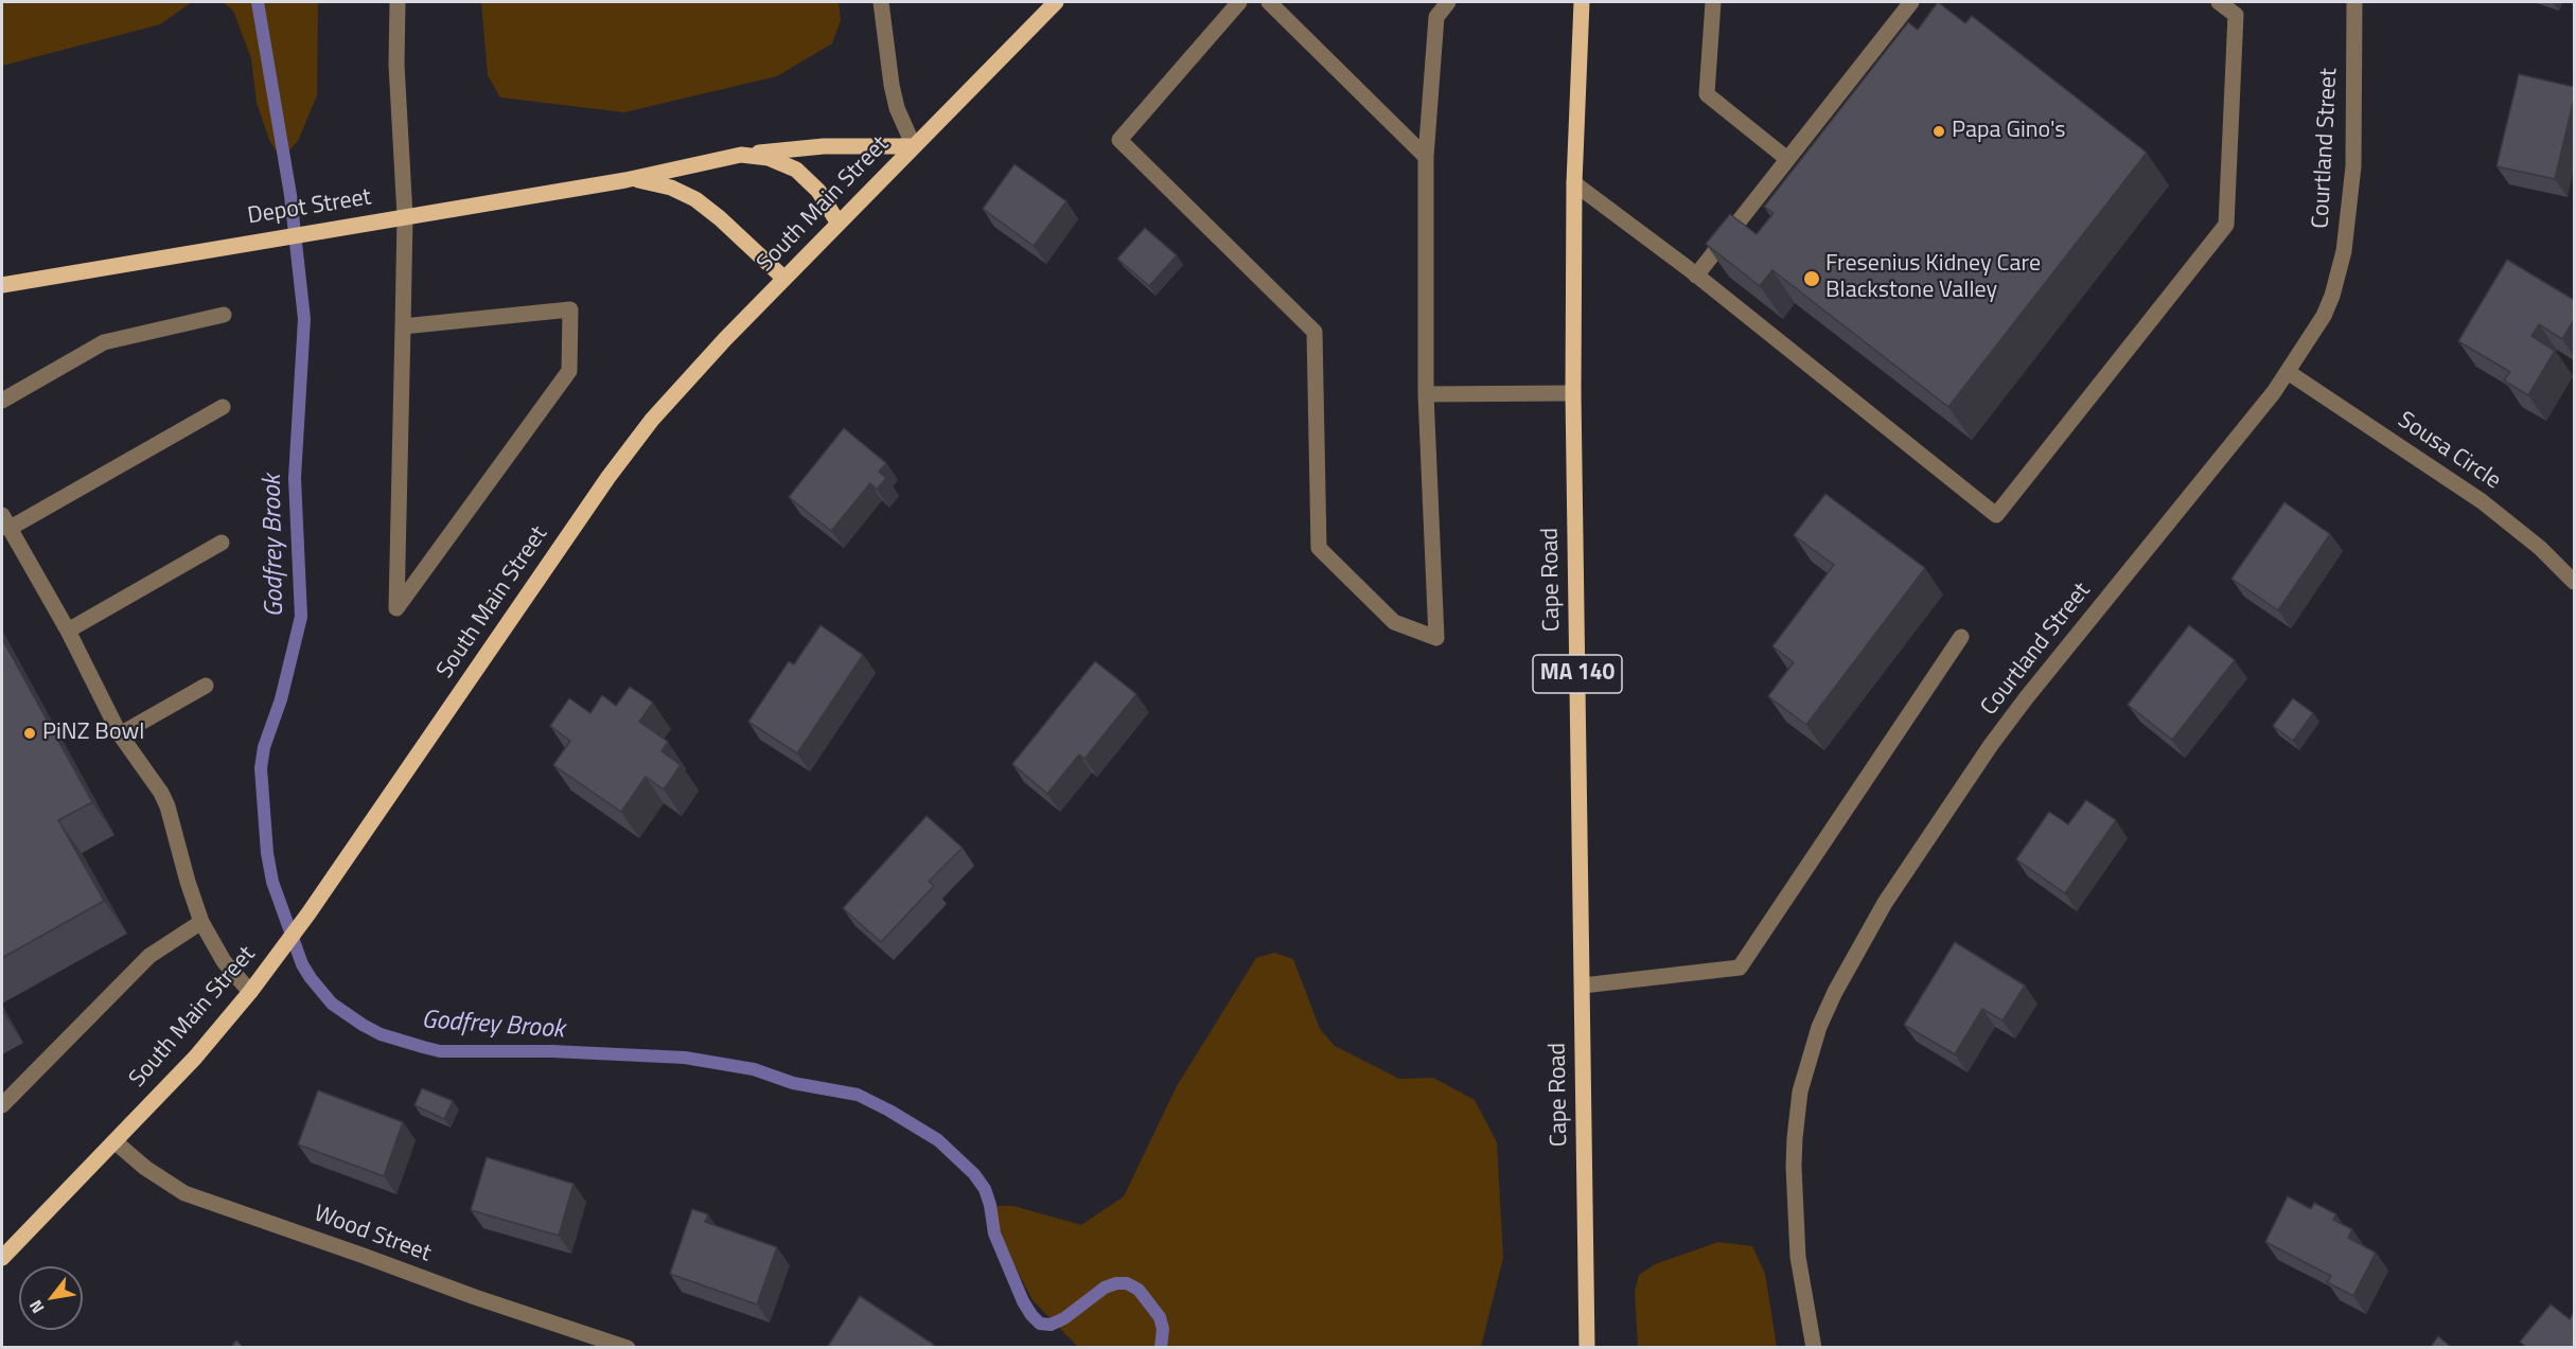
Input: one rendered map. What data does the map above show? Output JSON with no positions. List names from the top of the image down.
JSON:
{
  "streets": {
    "main road": [
      "South Main Street",
      "Depot Street",
      "Cape Road",
      "MA 140"
    ],
    "street": ["Courtland Street", "Sousa Circle", "Wood Street"]
  },
  "crossings": [
    ["Courtland Street", "Sousa Circle"],
    ["South Main Street", "Depot Street"],
    ["South Main Street", "Wood Street"]
  ],
  "water": ["Godfrey Brook"],
  "places": ["Papa Gino's", "Fresenius Kidney Care Blackstone Valley", "PiNZ Bowl"],
  "north": "bottom left"
}
